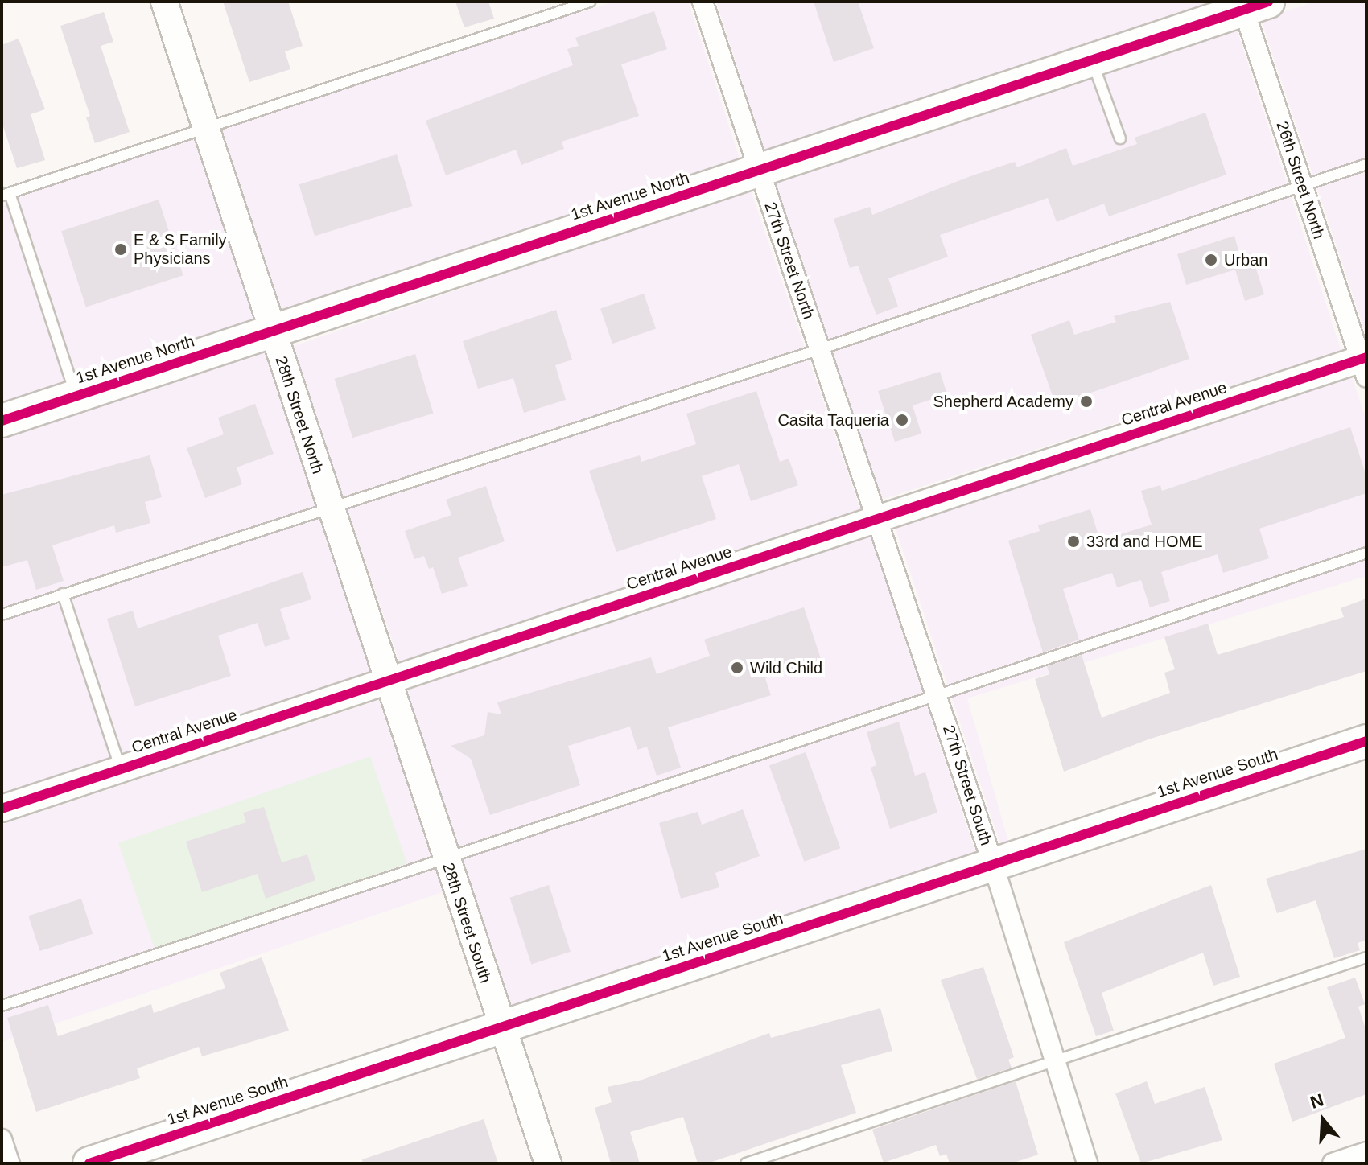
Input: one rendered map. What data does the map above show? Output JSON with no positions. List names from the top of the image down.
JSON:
{
  "streets": {
    "main road": ["1st Avenue North", "1st Avenue South"],
    "street": [
      "26th Street North",
      "27th Street North",
      "Central Avenue",
      "28th Street North",
      "27th Street South",
      "28th Street South"
    ]
  },
  "crossings": [
    ["26th Street North", "1st Avenue North"],
    ["26th Street North", "Central Avenue"],
    ["1st Avenue North", "27th Street North"],
    ["1st Avenue North", "28th Street North"],
    ["27th Street North", "Central Avenue"],
    ["27th Street North", "27th Street South"],
    ["Central Avenue", "28th Street North"],
    ["Central Avenue", "27th Street South"],
    ["Central Avenue", "28th Street South"],
    ["28th Street North", "28th Street South"],
    ["1st Avenue South", "27th Street South"],
    ["1st Avenue South", "28th Street South"]
  ],
  "places": [
    "E & S Family Physicians",
    "Urban",
    "Shepherd Academy",
    "Casita Taqueria",
    "33rd and HOME",
    "Wild Child"
  ],
  "north": "top"
}
